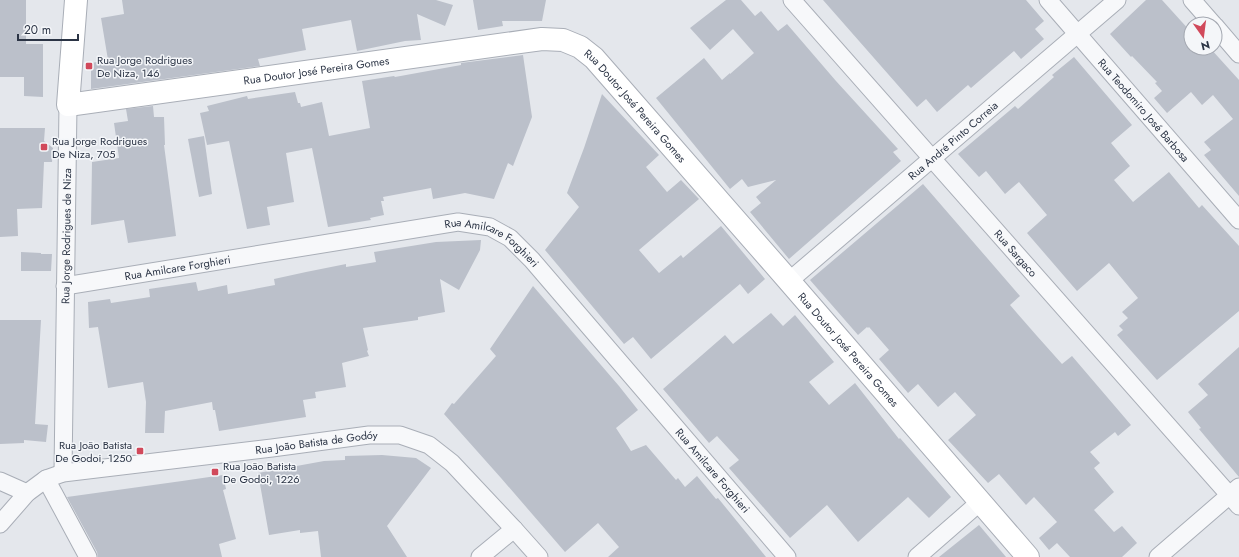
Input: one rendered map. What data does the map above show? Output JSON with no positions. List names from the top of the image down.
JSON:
{
  "streets": {
    "main road": ["Rua Doutor José Pereira Gomes", "Rua Jorge Rodrigues de Niza"],
    "street": [
      "Rua Teodomiro José Barbosa",
      "Rua André Pinto Correia",
      "Rua Amilcare Forghieri",
      "Rua Sargaco",
      "Rua João Batista de Godóy"
    ]
  },
  "crossings": [
    ["Rua Doutor José Pereira Gomes", "Rua André Pinto Correia"],
    ["Rua Doutor José Pereira Gomes", "Rua Jorge Rodrigues de Niza"],
    ["Rua Teodomiro José Barbosa", "Rua André Pinto Correia"],
    ["Rua André Pinto Correia", "Rua Sargaco"],
    ["Rua Jorge Rodrigues de Niza", "Rua Amilcare Forghieri"],
    ["Rua Jorge Rodrigues de Niza", "Rua João Batista de Godóy"]
  ],
  "places": {
    "transit": [
      "Rua Jorge Rodrigues De Niza, 146",
      "Rua Jorge Rodrigues De Niza, 705",
      "Rua João Batista De Godoi, 1250",
      "Rua João Batista De Godoi, 1226"
    ]
  },
  "scale_bar": "20 m",
  "north": "bottom"
}
